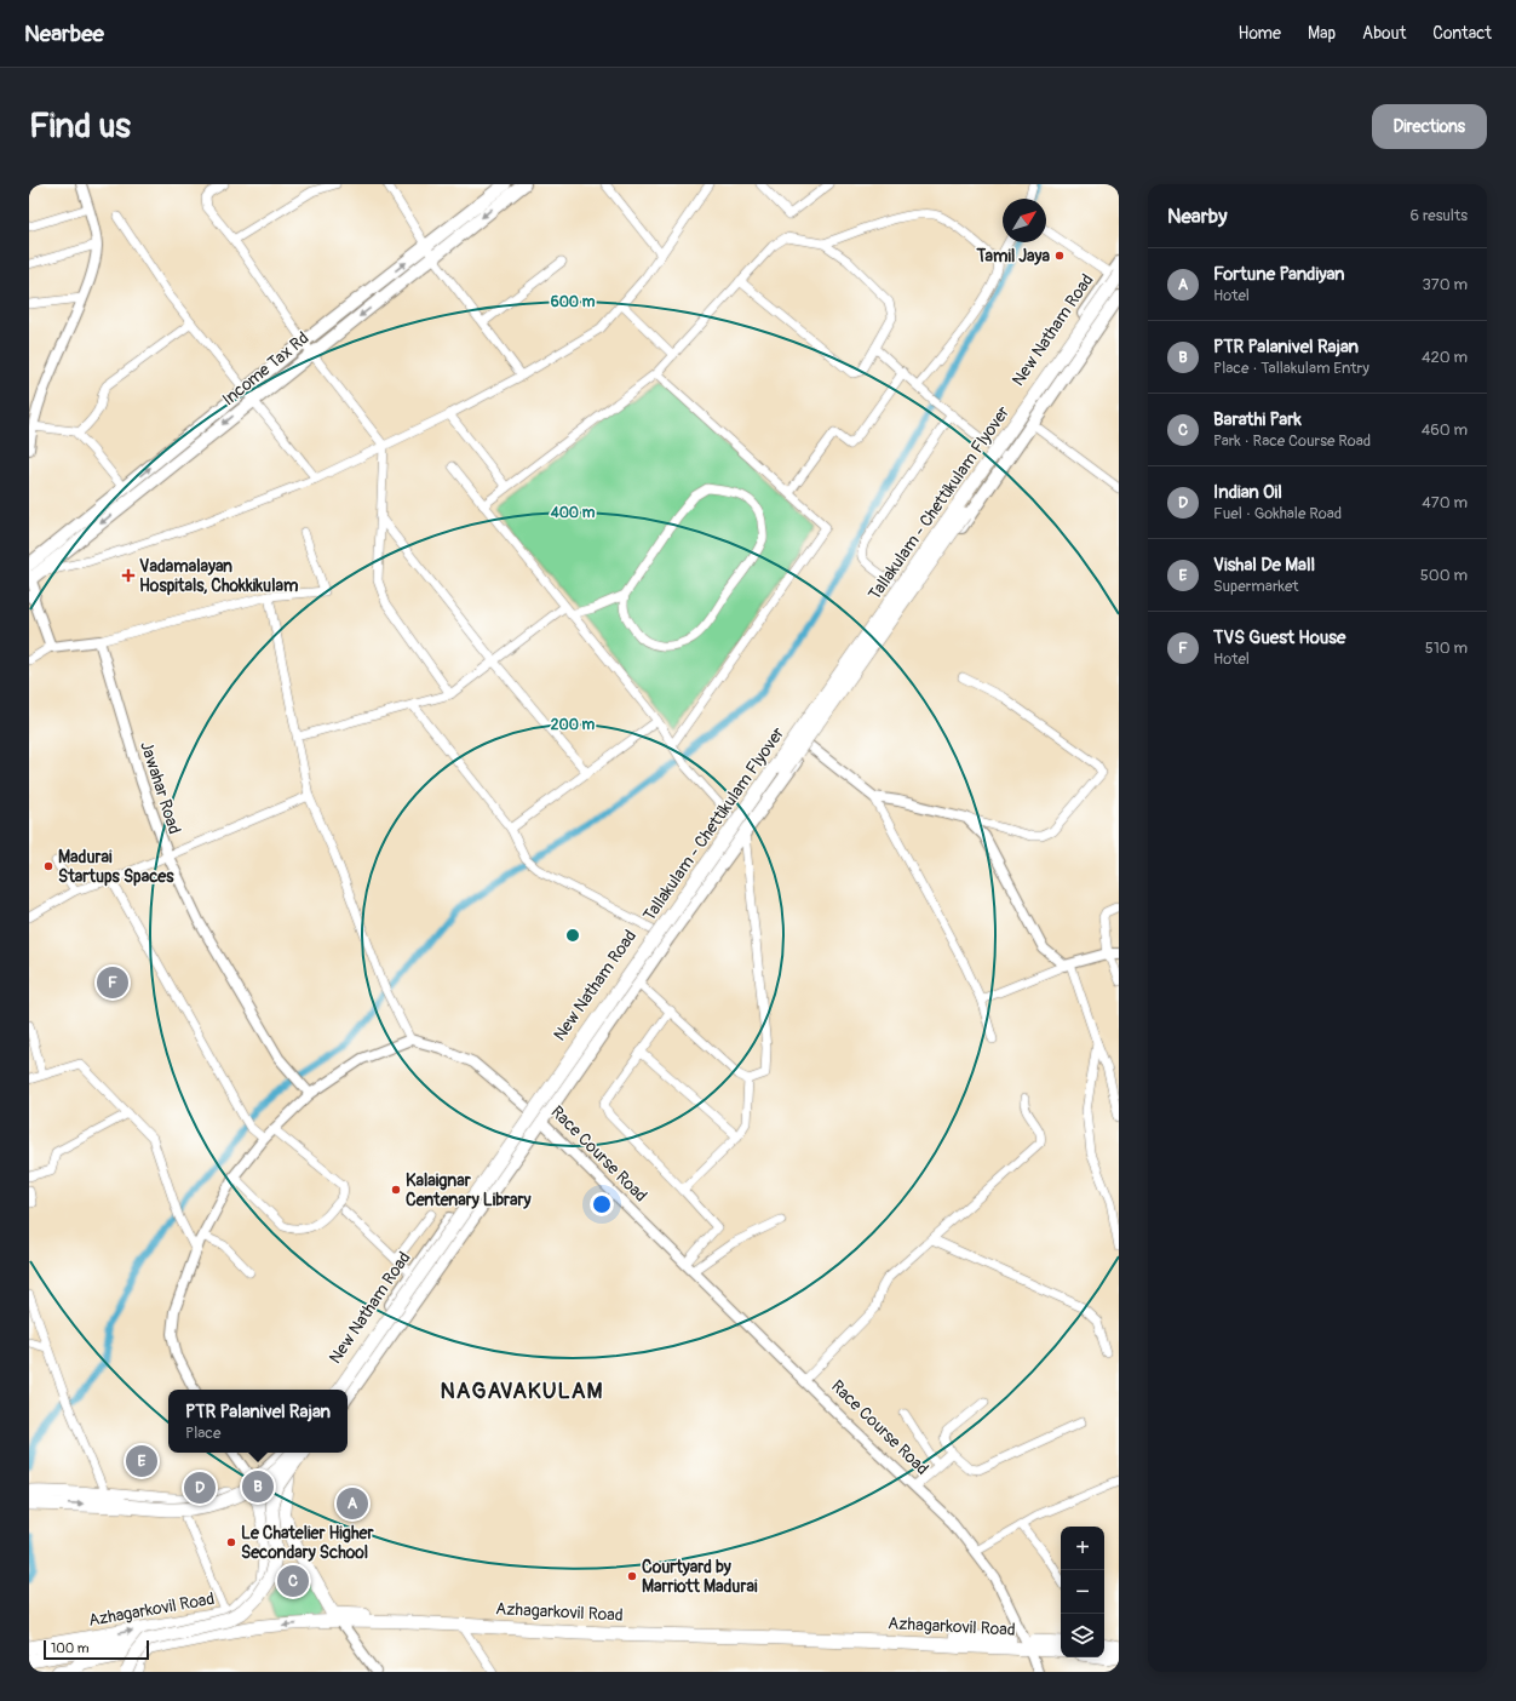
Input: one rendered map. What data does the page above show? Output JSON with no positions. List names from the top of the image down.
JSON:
{
  "streets": {
    "main road": [
      "New Natham Road",
      "Income Tax Rd",
      "Tallakulam - Chettikulam Flyover",
      "Azhagarkovil Road"
    ],
    "street": ["Jawahar Road", "Race Course Road"]
  },
  "crossings": [
    ["New Natham Road", "Tallakulam - Chettikulam Flyover"],
    ["New Natham Road", "Race Course Road"],
    ["Race Course Road", "Azhagarkovil Road"]
  ],
  "districts": ["NAGAVAKULAM"],
  "places": {
    "other": [
      "Tamil Jaya",
      "Madurai Startups Spaces",
      "Kalaignar Centenary Library",
      "Le Chatelier Higher Secondary School",
      "Courtyard by Marriott Madurai"
    ],
    "health": ["Vadamalayan Hospitals, Chokkikulam"]
  },
  "scale_bar": "100 m",
  "north": "top right",
  "page": {
    "header": "Nearbee",
    "nav": [
      "Home",
      "Map",
      "About",
      "Contact"
    ],
    "buttons": "Directions",
    "title": "Find us",
    "heading": ["Nearby", "6 results"],
    "list": [
      {
        "mark": "A",
        "name": "Fortune Pandiyan",
        "note": "Hotel",
        "value": "370 m"
      },
      {
        "mark": "B",
        "name": "PTR Palanivel Rajan",
        "note": "Place · Tallakulam Entry",
        "value": "420 m"
      },
      {
        "mark": "C",
        "name": "Barathi Park",
        "note": "Park · Race Course Road",
        "value": "460 m"
      },
      {
        "mark": "D",
        "name": "Indian Oil",
        "note": "Fuel · Gokhale Road",
        "value": "470 m"
      },
      {
        "mark": "E",
        "name": "Vishal De Mall",
        "note": "Supermarket",
        "value": "500 m"
      },
      {
        "mark": "F",
        "name": "TVS Guest House",
        "note": "Hotel",
        "value": "510 m"
      }
    ],
    "pins": [
      "F",
      "E",
      "B",
      "D",
      "A",
      "C"
    ],
    "popup": ["PTR Palanivel Rajan", "Place"],
    "map_buttons": ["+", "−"],
    "scale": "100 m"
  },
  "rings": ["600 m", "400 m", "200 m"]
}
